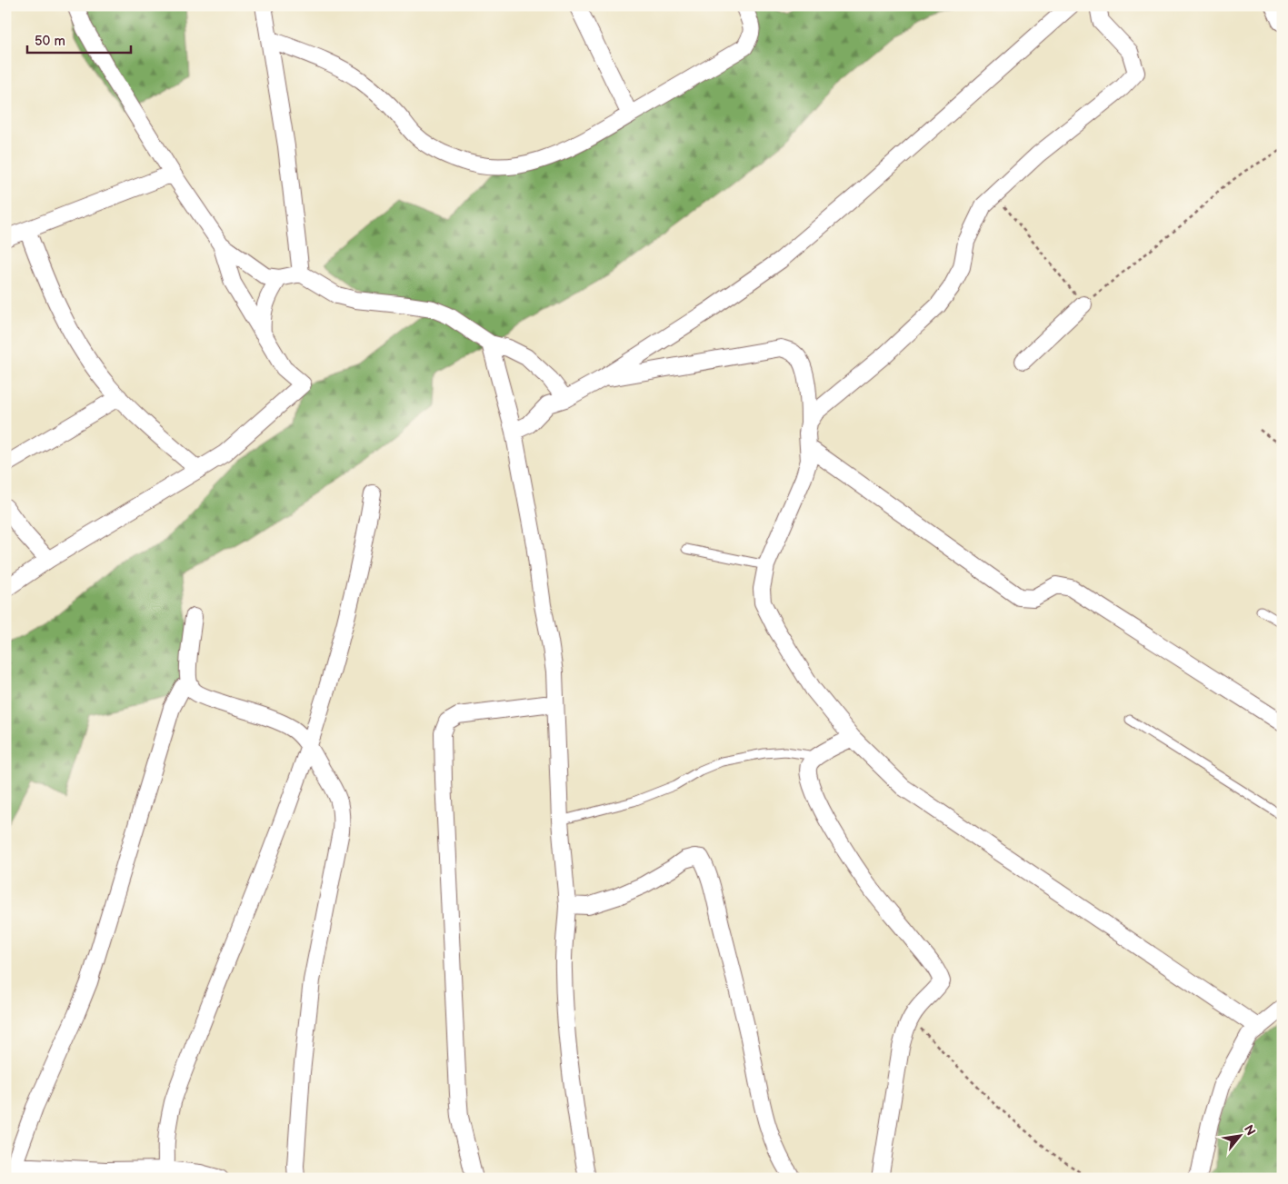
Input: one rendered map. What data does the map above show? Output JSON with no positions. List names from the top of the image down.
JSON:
{
  "scale_bar": "50 m",
  "north": "top right"
}
